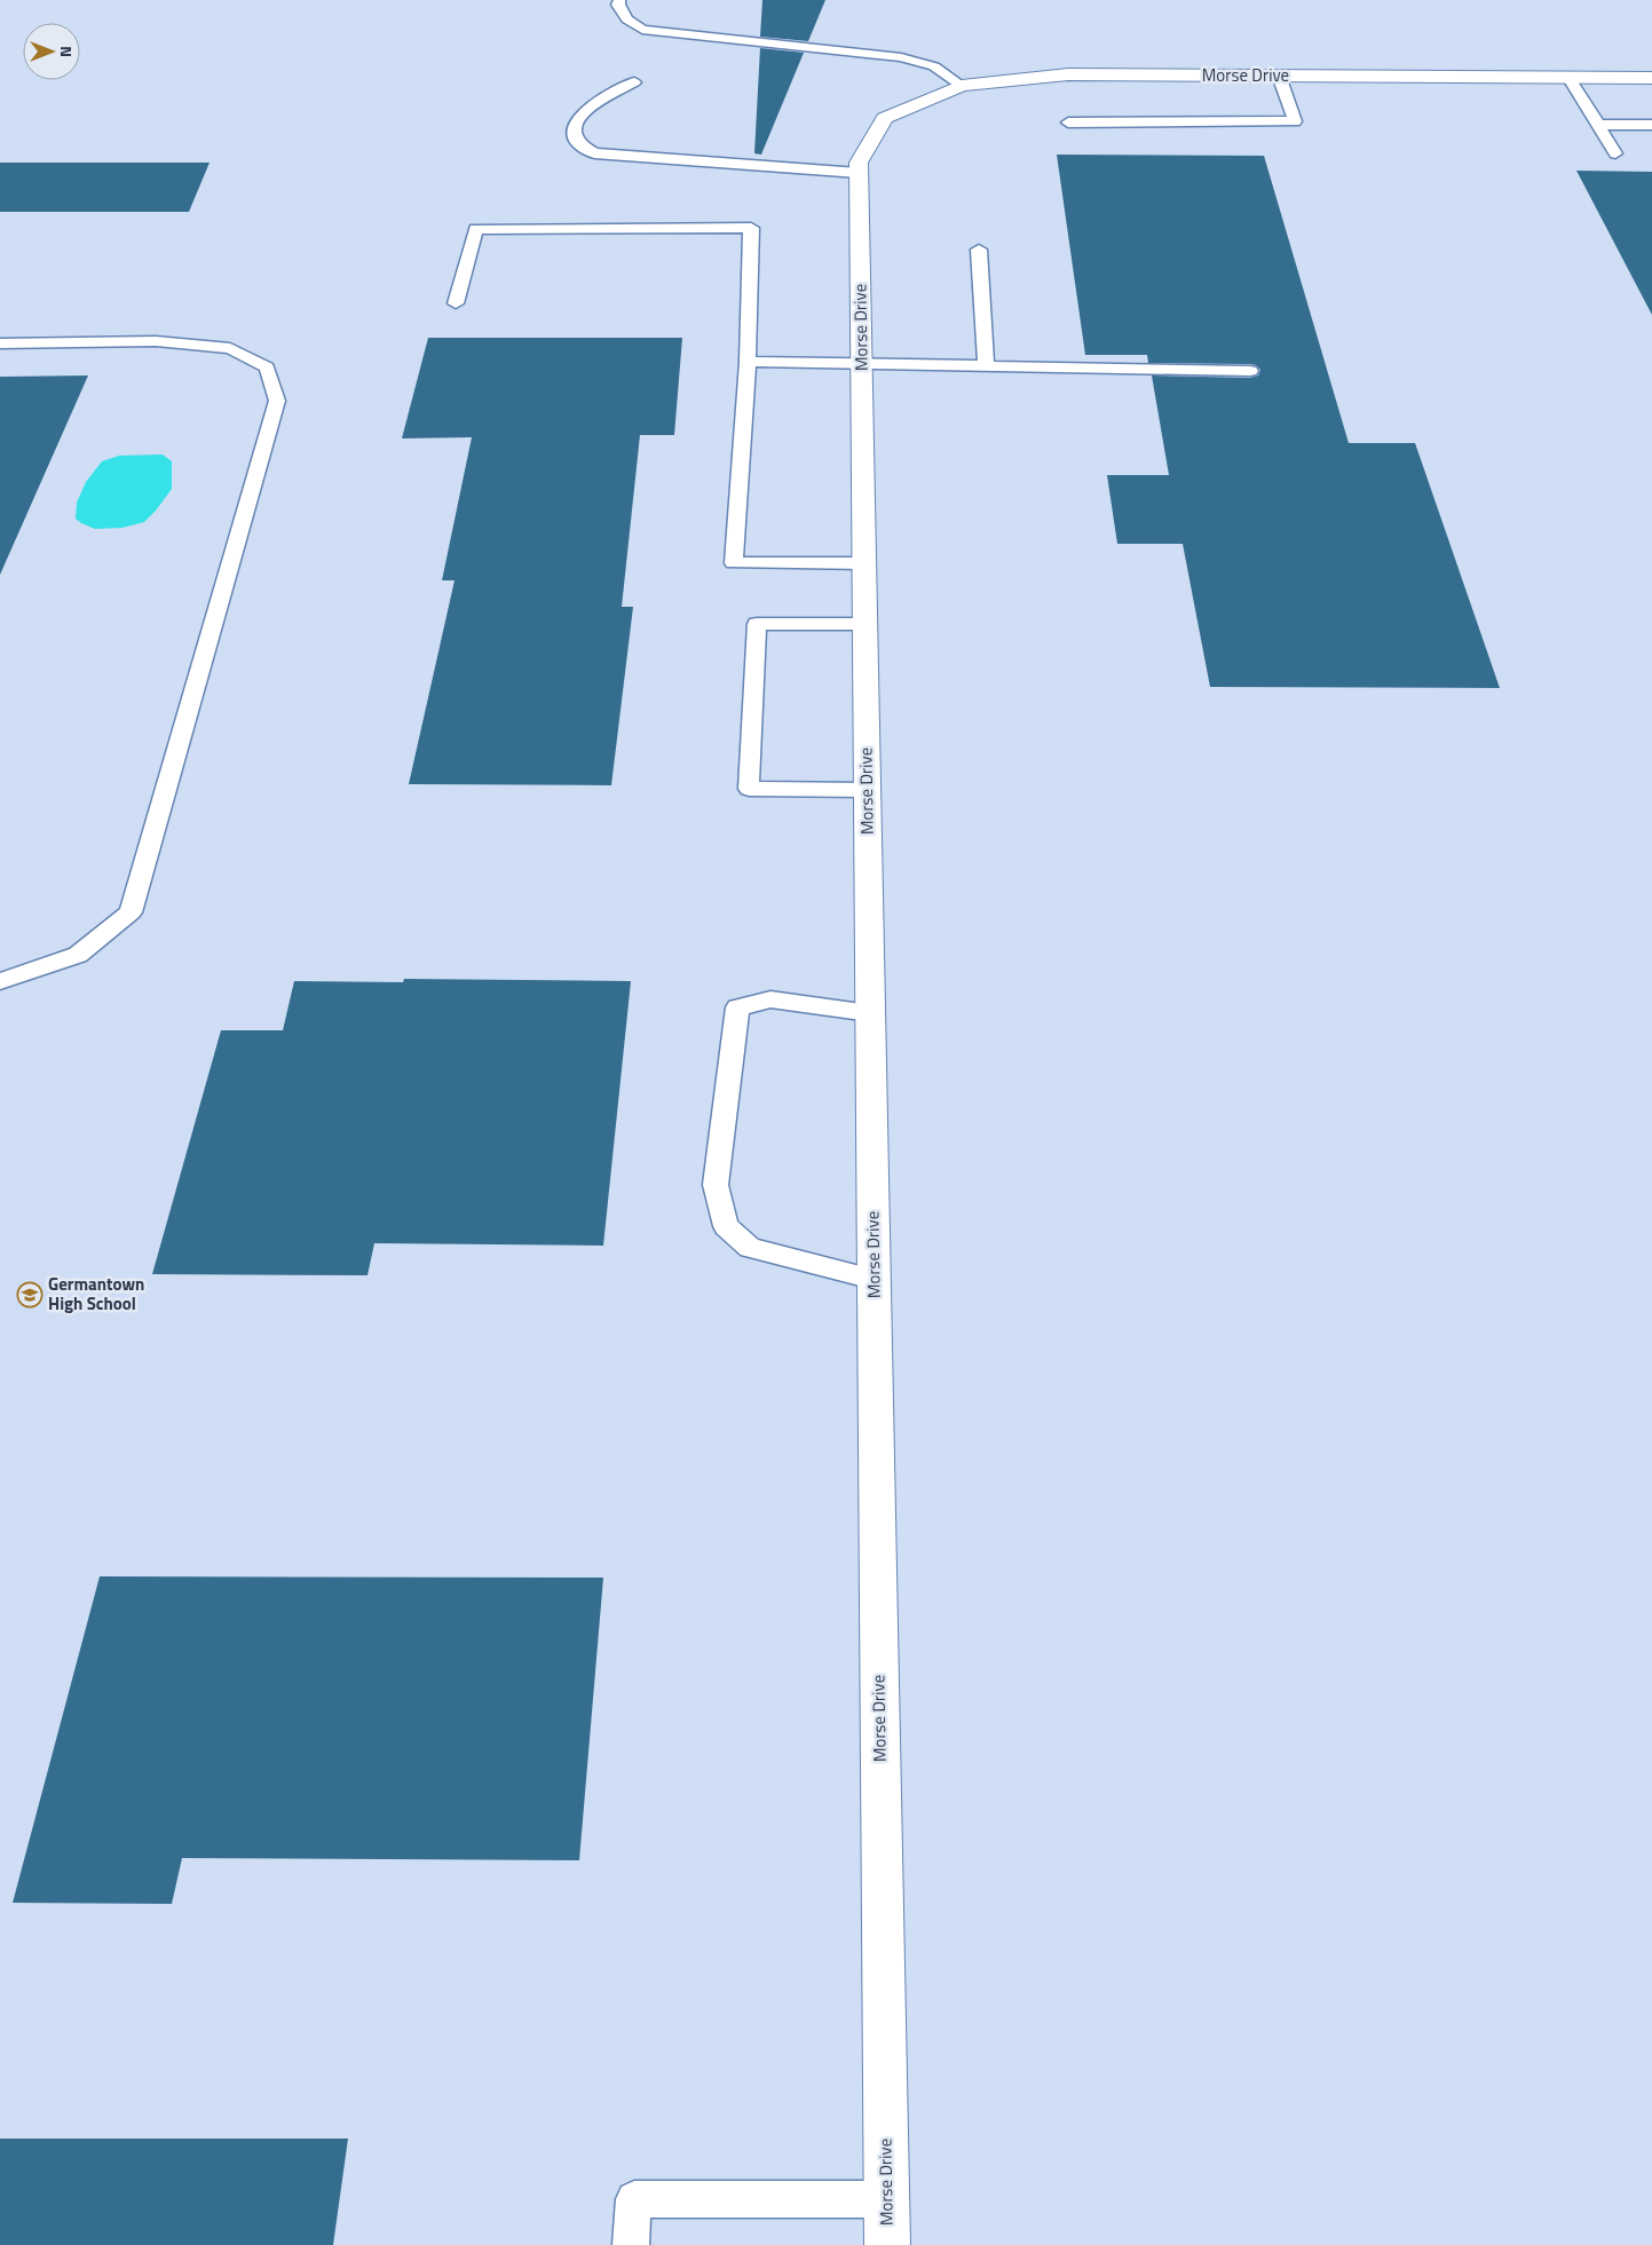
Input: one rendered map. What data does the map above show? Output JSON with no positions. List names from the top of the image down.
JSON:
{
  "streets": {
    "street": ["Morse Drive"]
  },
  "places": {
    "school or university": ["Germantown High School"]
  },
  "north": "right"
}
